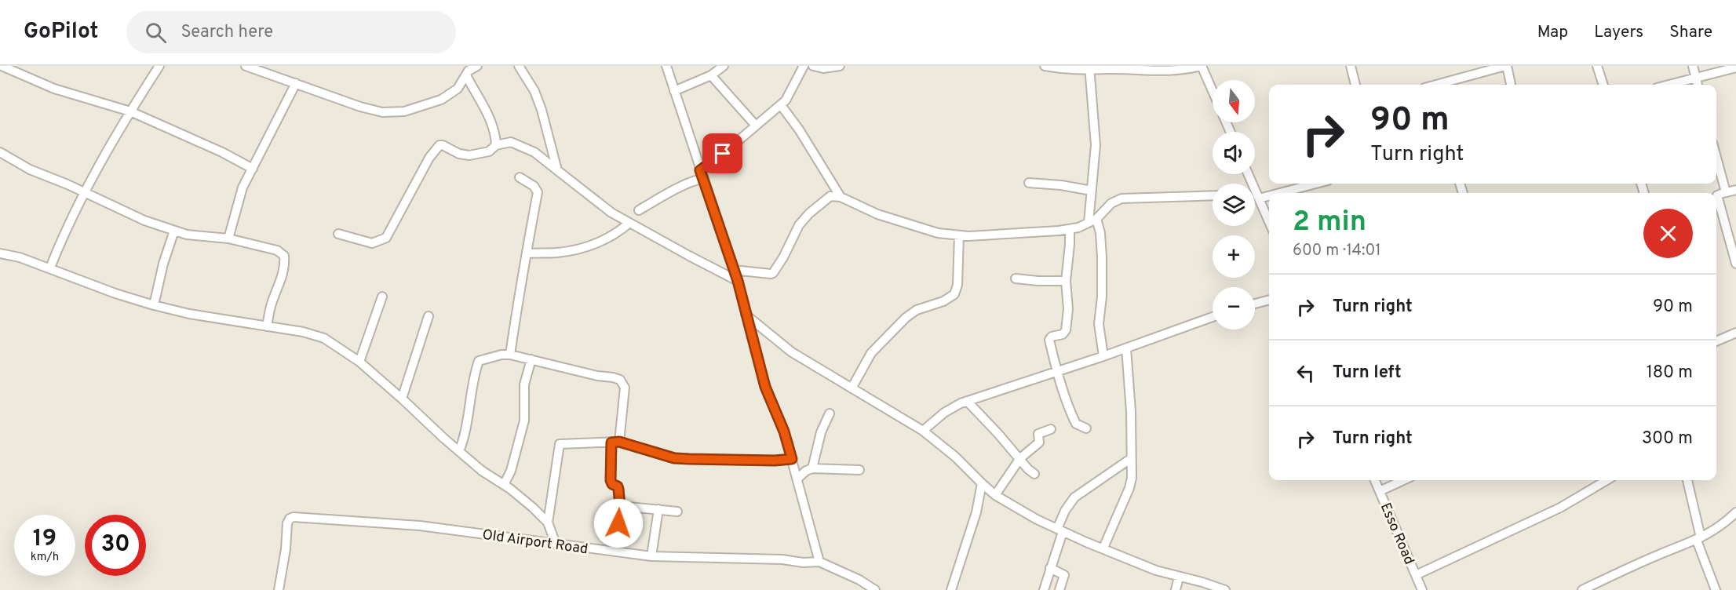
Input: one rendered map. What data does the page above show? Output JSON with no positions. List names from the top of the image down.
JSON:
{
  "streets": {
    "street": ["Esso Road", "Old Airport Road"]
  },
  "north": "bottom",
  "page": {
    "header": "GoPilot",
    "search": "Search here",
    "nav": ["Map", "Layers", "Share"],
    "map_buttons": ["+", "−"],
    "turn": ["90 m", "Turn right"],
    "heading": ["2 min", "600 m · 14:01"],
    "list": [
      {
        "name": "Turn right",
        "value": "90 m"
      },
      {
        "name": "Turn left",
        "value": "180 m"
      },
      {
        "name": "Turn right",
        "value": "300 m"
      }
    ],
    "speed": "19 km/h",
    "limit": "30"
  }
}
